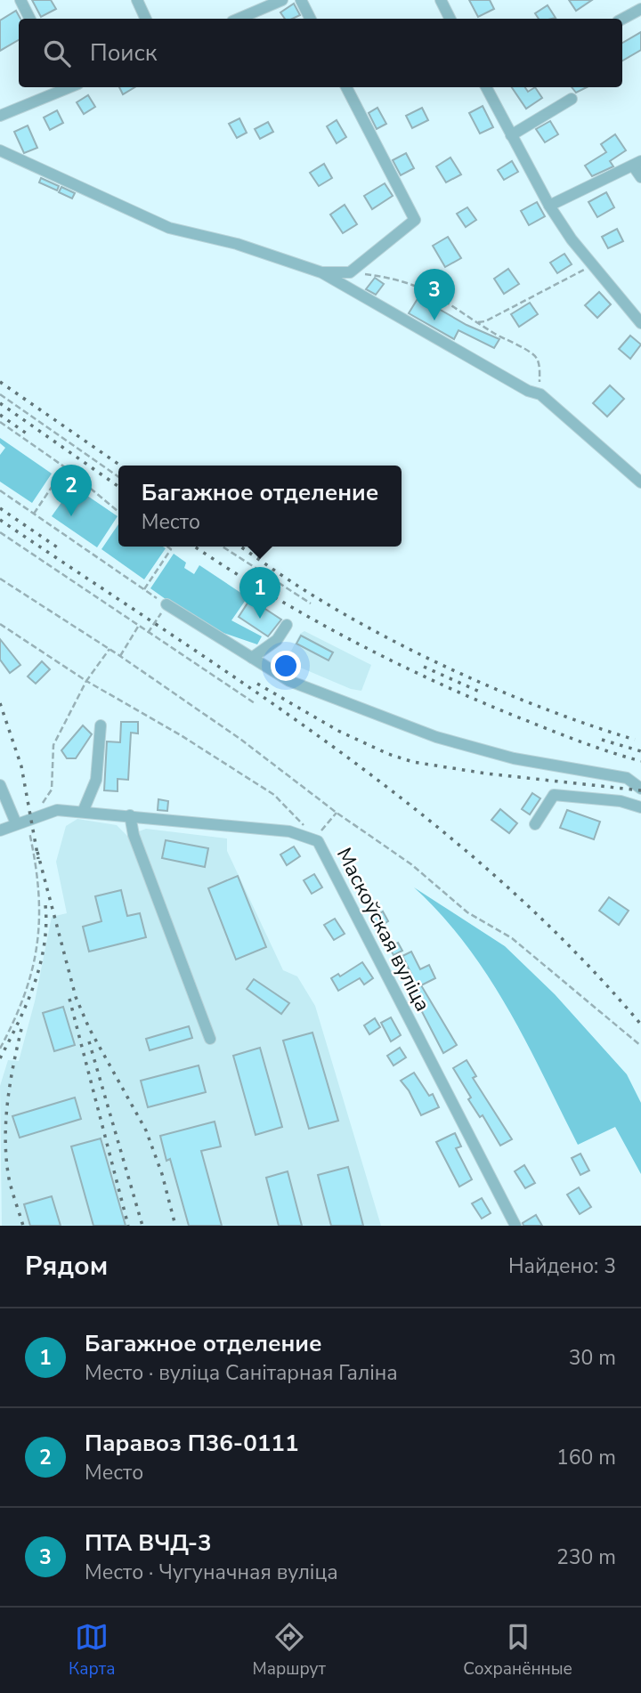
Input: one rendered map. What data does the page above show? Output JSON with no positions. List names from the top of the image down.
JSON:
{
  "streets": {
    "street": ["Маскоўская вуліца"]
  },
  "page": {
    "search": "Поиск",
    "pins": ["3", "2", "1"],
    "popup": ["Багажное отделение", "Место"],
    "heading": ["Рядом", "Найдено: 3"],
    "list": [
      {
        "mark": "1",
        "name": "Багажное отделение",
        "note": "Место · вуліца Санітарная Галіна",
        "value": "30 m"
      },
      {
        "mark": "2",
        "name": "Паравоз П36-0111",
        "note": "Место",
        "value": "160 m"
      },
      {
        "mark": "3",
        "name": "ПТА ВЧД-3",
        "note": "Место · Чугуначная вуліца",
        "value": "230 m"
      }
    ],
    "nav": ["Карта", "Маршрут", "Сохранённые"]
  }
}
